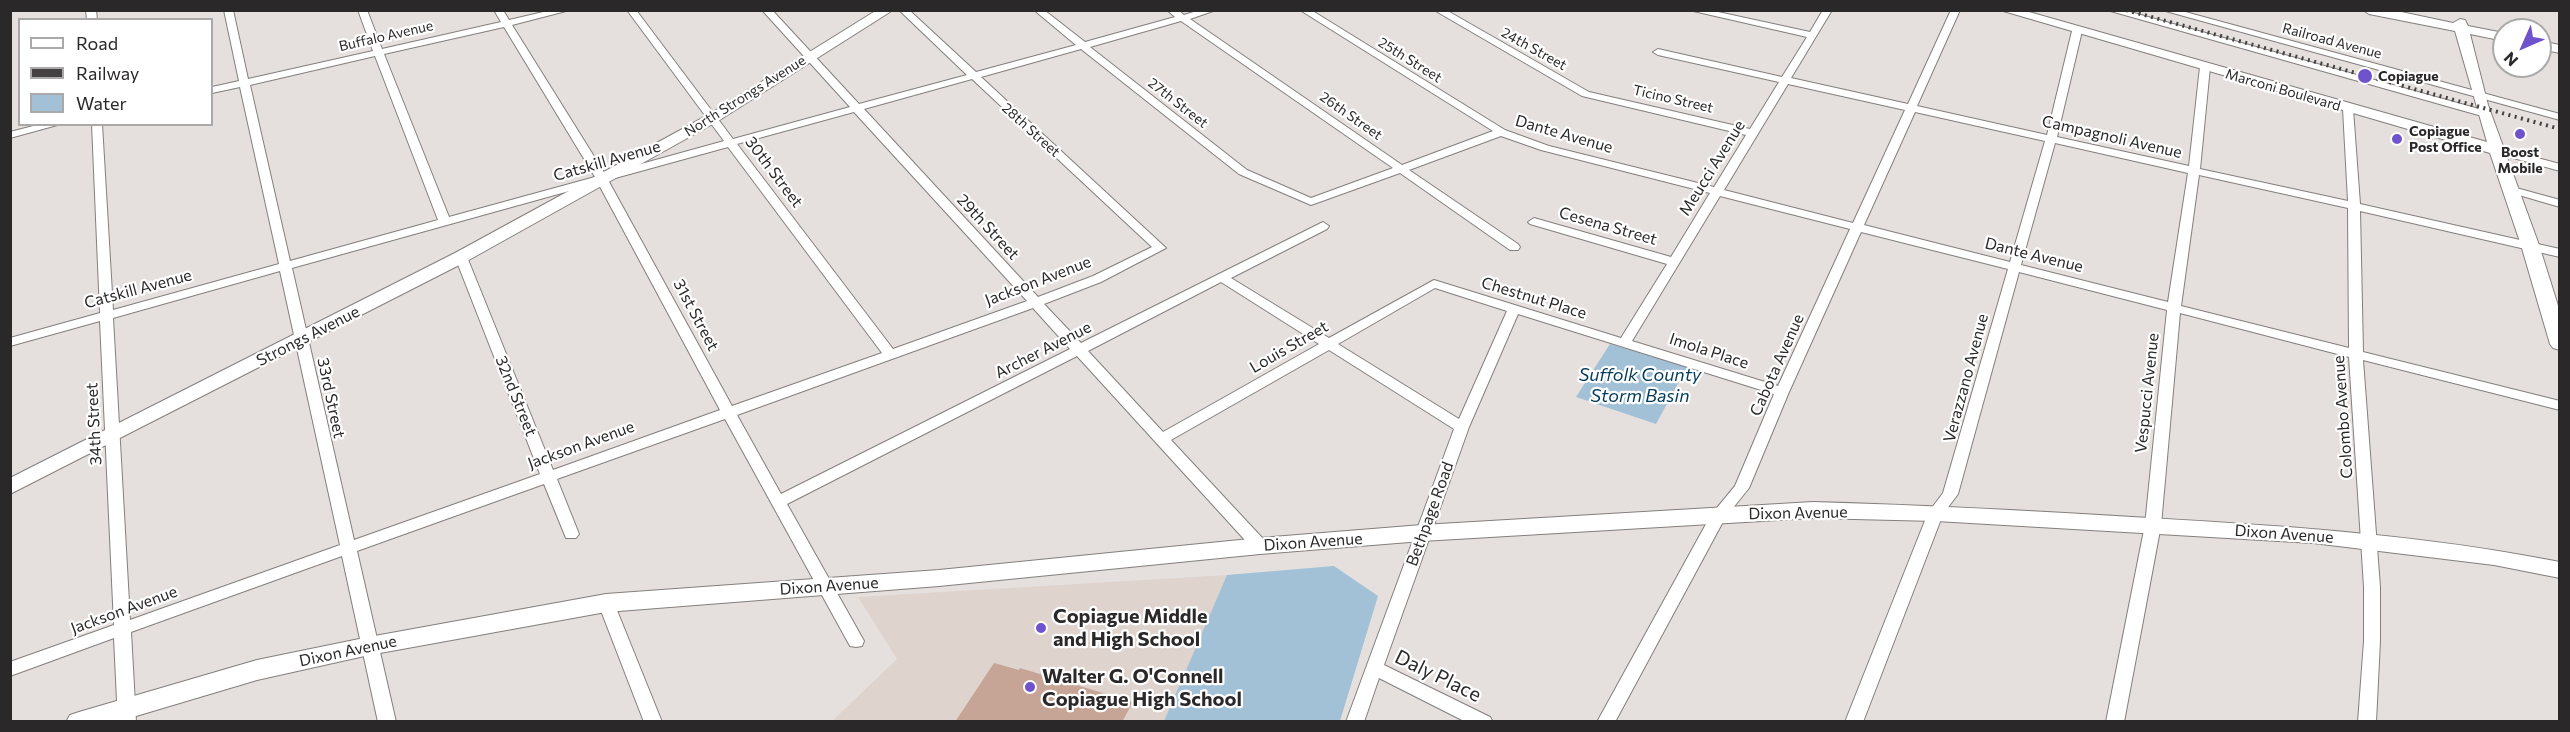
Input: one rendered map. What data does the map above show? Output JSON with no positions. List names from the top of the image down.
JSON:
{
  "streets": {
    "main road": [
      "Marconi Boulevard",
      "North Strongs Avenue",
      "Strongs Avenue",
      "Dixon Avenue"
    ],
    "street": [
      "Buffalo Avenue",
      "Railroad Avenue",
      "24th Street",
      "25th Street",
      "Ticino Street",
      "27th Street",
      "26th Street",
      "28th Street",
      "Dante Avenue",
      "Campagnoli Avenue",
      "Catskill Avenue",
      "Meucci Avenue",
      "30th Street",
      "Cesena Street",
      "29th Street",
      "Jackson Avenue",
      "Chestnut Place",
      "31st Street",
      "Louis Street",
      "Archer Avenue",
      "Imola Place",
      "Cabota Avenue",
      "Verazzano Avenue",
      "Vespucci Avenue",
      "32nd Street",
      "33rd Street",
      "Colombo Avenue",
      "34th Street",
      "Bethpage Road",
      "Daly Place"
    ]
  },
  "crossings": [
    ["Buffalo Avenue", "31st Street"],
    ["Buffalo Avenue", "33rd Street"],
    ["24th Street", "Ticino Street"],
    ["25th Street", "Dante Avenue"],
    ["Marconi Boulevard", "Verazzano Avenue"],
    ["Marconi Boulevard", "Vespucci Avenue"],
    ["Marconi Boulevard", "Colombo Avenue"],
    ["North Strongs Avenue", "Catskill Avenue"],
    ["North Strongs Avenue", "30th Street"],
    ["North Strongs Avenue", "29th Street"],
    ["North Strongs Avenue", "31st Street"],
    ["North Strongs Avenue", "Strongs Avenue"],
    ["Ticino Street", "Meucci Avenue"],
    ["27th Street", "26th Street"],
    ["27th Street", "Catskill Avenue"],
    ["26th Street", "Catskill Avenue"],
    ["28th Street", "Catskill Avenue"],
    ["28th Street", "Jackson Avenue"],
    ["Dante Avenue", "Meucci Avenue"],
    ["Dante Avenue", "Cabota Avenue"],
    ["Dante Avenue", "Verazzano Avenue"],
    ["Dante Avenue", "Vespucci Avenue"],
    ["Dante Avenue", "Colombo Avenue"],
    ["Campagnoli Avenue", "Meucci Avenue"],
    ["Campagnoli Avenue", "Cabota Avenue"],
    ["Campagnoli Avenue", "Verazzano Avenue"],
    ["Campagnoli Avenue", "Vespucci Avenue"],
    ["Campagnoli Avenue", "Colombo Avenue"],
    ["Catskill Avenue", "30th Street"],
    ["Catskill Avenue", "29th Street"],
    ["Catskill Avenue", "31st Street"],
    ["Catskill Avenue", "Strongs Avenue"],
    ["Catskill Avenue", "33rd Street"],
    ["Catskill Avenue", "34th Street"],
    ["Meucci Avenue", "Cesena Street"],
    ["Meucci Avenue", "Chestnut Place"],
    ["Meucci Avenue", "Imola Place"],
    ["30th Street", "Jackson Avenue"],
    ["29th Street", "Jackson Avenue"],
    ["29th Street", "Louis Street"],
    ["29th Street", "Archer Avenue"],
    ["29th Street", "Dixon Avenue"],
    ["Jackson Avenue", "31st Street"],
    ["Jackson Avenue", "32nd Street"],
    ["Jackson Avenue", "33rd Street"],
    ["Jackson Avenue", "34th Street"],
    ["Chestnut Place", "Louis Street"],
    ["Chestnut Place", "Imola Place"],
    ["Chestnut Place", "Bethpage Road"],
    ["31st Street", "Strongs Avenue"],
    ["31st Street", "Archer Avenue"],
    ["31st Street", "Dixon Avenue"],
    ["Strongs Avenue", "32nd Street"],
    ["Strongs Avenue", "33rd Street"],
    ["Strongs Avenue", "34th Street"],
    ["Imola Place", "Cabota Avenue"],
    ["Cabota Avenue", "Dixon Avenue"],
    ["Verazzano Avenue", "Dixon Avenue"],
    ["Vespucci Avenue", "Dixon Avenue"],
    ["33rd Street", "Dixon Avenue"],
    ["Colombo Avenue", "Dixon Avenue"],
    ["34th Street", "Dixon Avenue"],
    ["Dixon Avenue", "Bethpage Road"],
    ["Bethpage Road", "Daly Place"]
  ],
  "water": ["Suffolk County Storm Basin"],
  "places": [
    "Copiague",
    "Boost Mobile",
    "Copiague Post Office",
    "Copiague Middle and High School",
    "Walter G. O'Connell Copiague High School"
  ],
  "legend": ["Road", "Railway", "Water"],
  "north": "bottom left"
}
